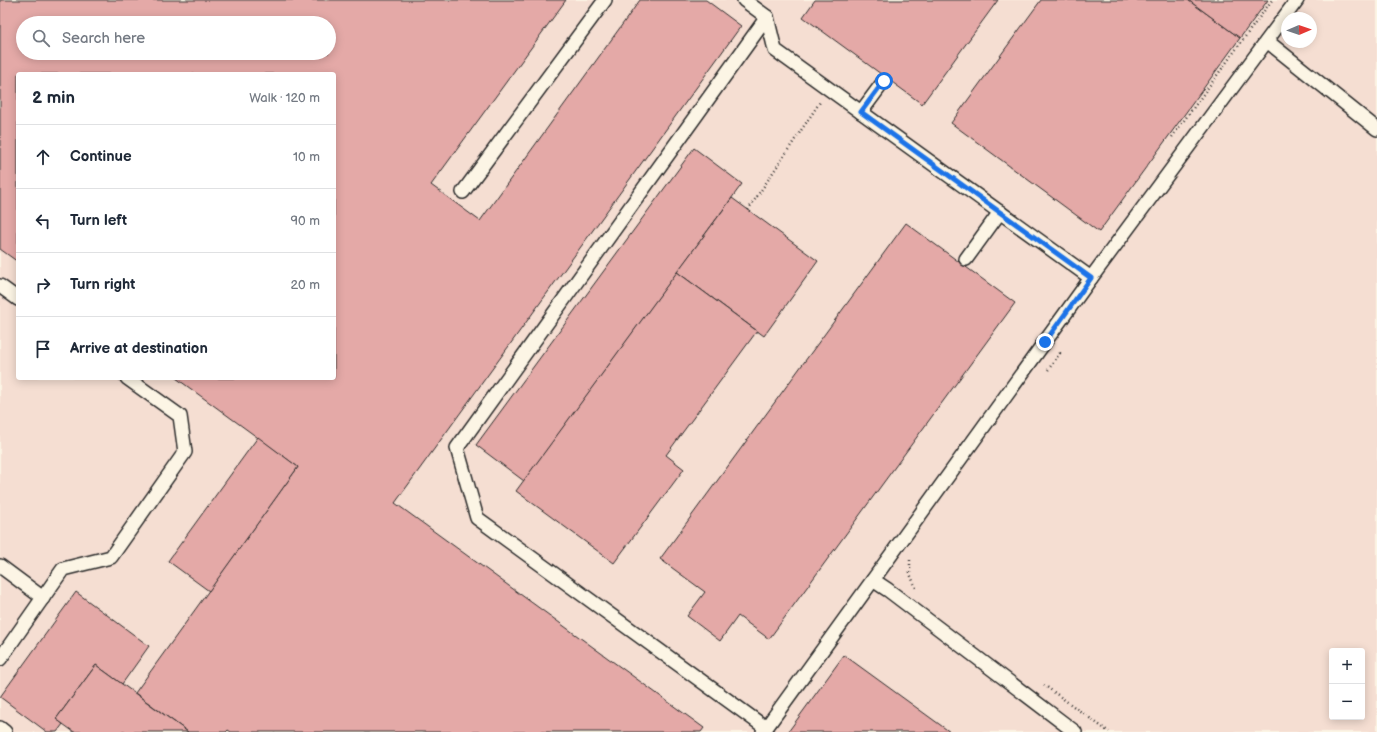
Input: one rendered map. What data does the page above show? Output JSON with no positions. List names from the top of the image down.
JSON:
{
  "north": "right",
  "page": {
    "search": "Search here",
    "heading": ["2 min", "Walk · 120 m"],
    "list": [
      ["Continue", "10 m"],
      ["Turn left", "90 m"],
      ["Turn right", "20 m"],
      "Arrive at destination"
    ],
    "map_buttons": ["+", "−"]
  }
}
